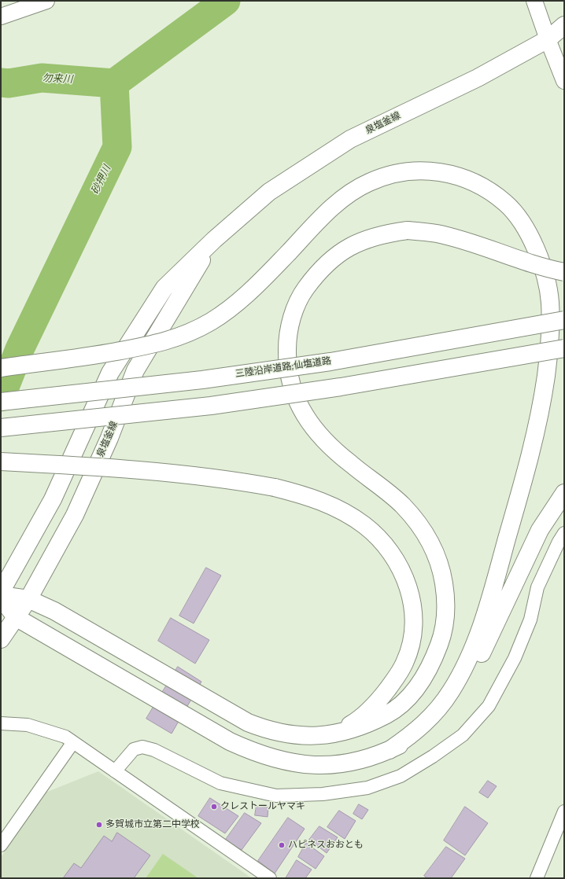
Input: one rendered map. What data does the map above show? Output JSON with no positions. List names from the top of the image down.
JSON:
{
  "streets": {
    "main road": ["泉塩釜線", "三陸沿岸道路;仙塩道路"]
  },
  "water": ["勿来川", "砂押川"],
  "places": ["クレストールヤマキ", "多賀城市立第二中学校", "ハピネスおおとも"]
}
